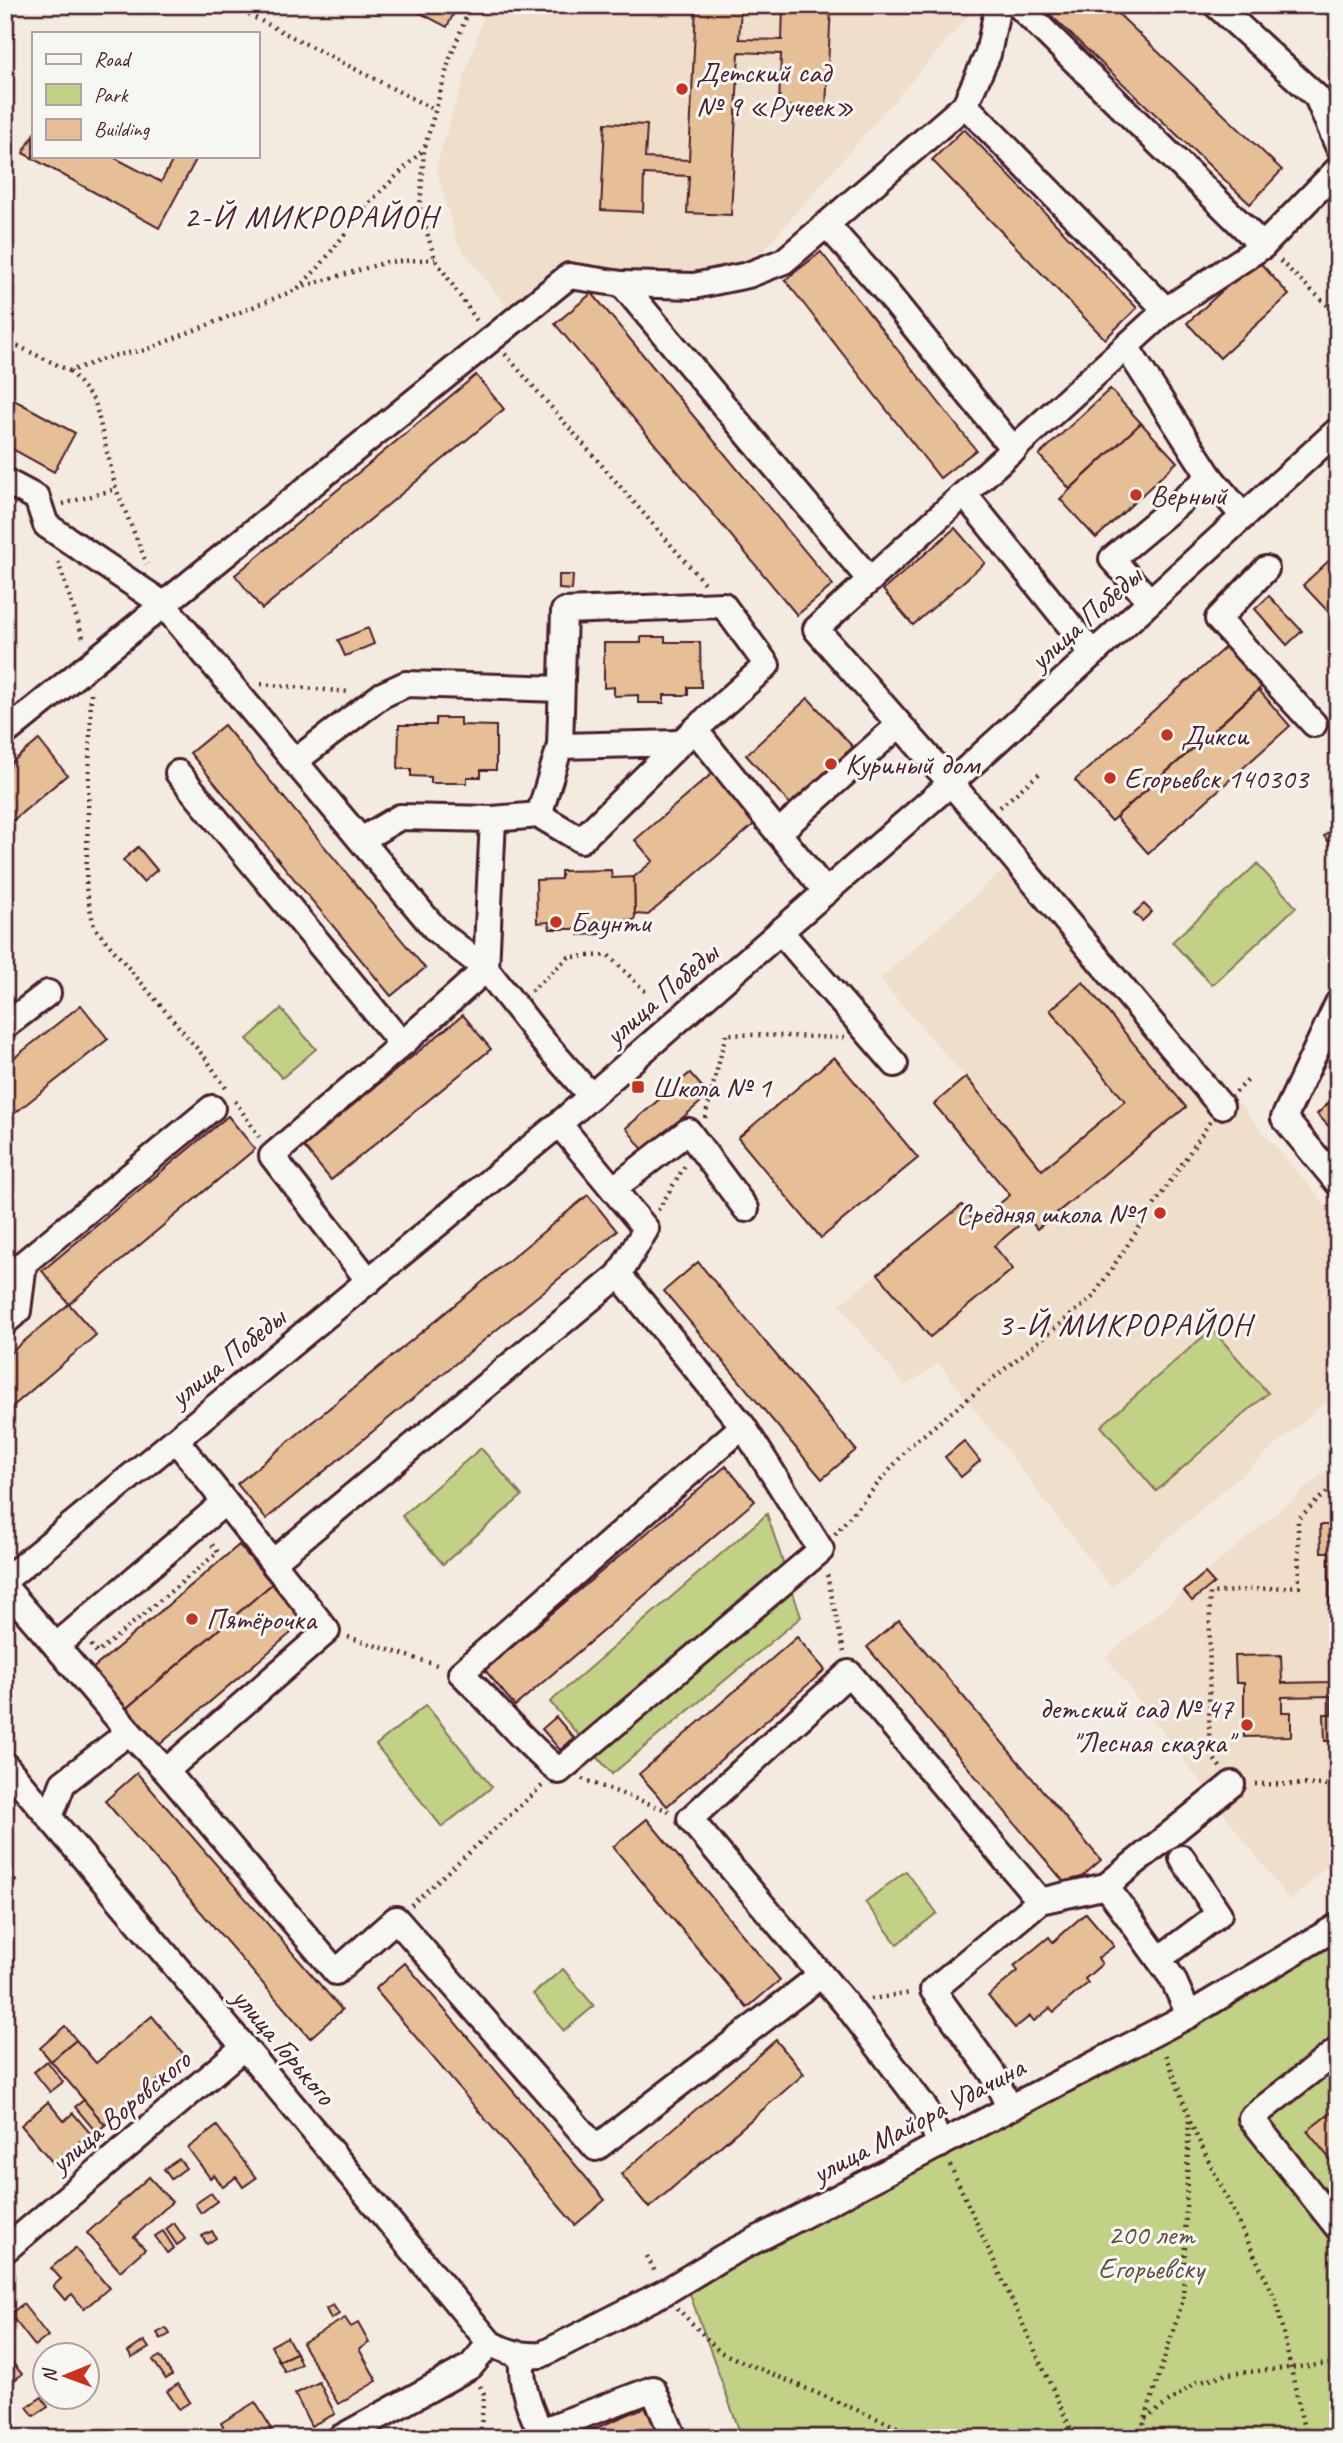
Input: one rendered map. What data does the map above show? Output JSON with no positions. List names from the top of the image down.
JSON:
{
  "streets": {
    "street": [
      "улица Победы",
      "улица Горького",
      "улица Воровского",
      "улица Майора Удачина"
    ]
  },
  "crossings": [
    ["улица Горького", "улица Воровского"],
    ["улица Горького", "улица Майора Удачина"]
  ],
  "districts": ["2-Й МИКРОРАЙОН", "3-Й МИКРОРАЙОН"],
  "parks": ["200 лет Егорьевску"],
  "places": {
    "other": [
      "Детский сад № 9 «Ручеек»",
      "Верный",
      "Дикси",
      "Куриный дом",
      "Егорьевск 140303",
      "Баунти",
      "Средняя школа №1",
      "Пятёрочка",
      "детский сад № 47 \"Лесная сказка\""
    ],
    "transit": ["Школа № 1"]
  },
  "legend": ["Road", "Park", "Building"],
  "north": "left"
}
